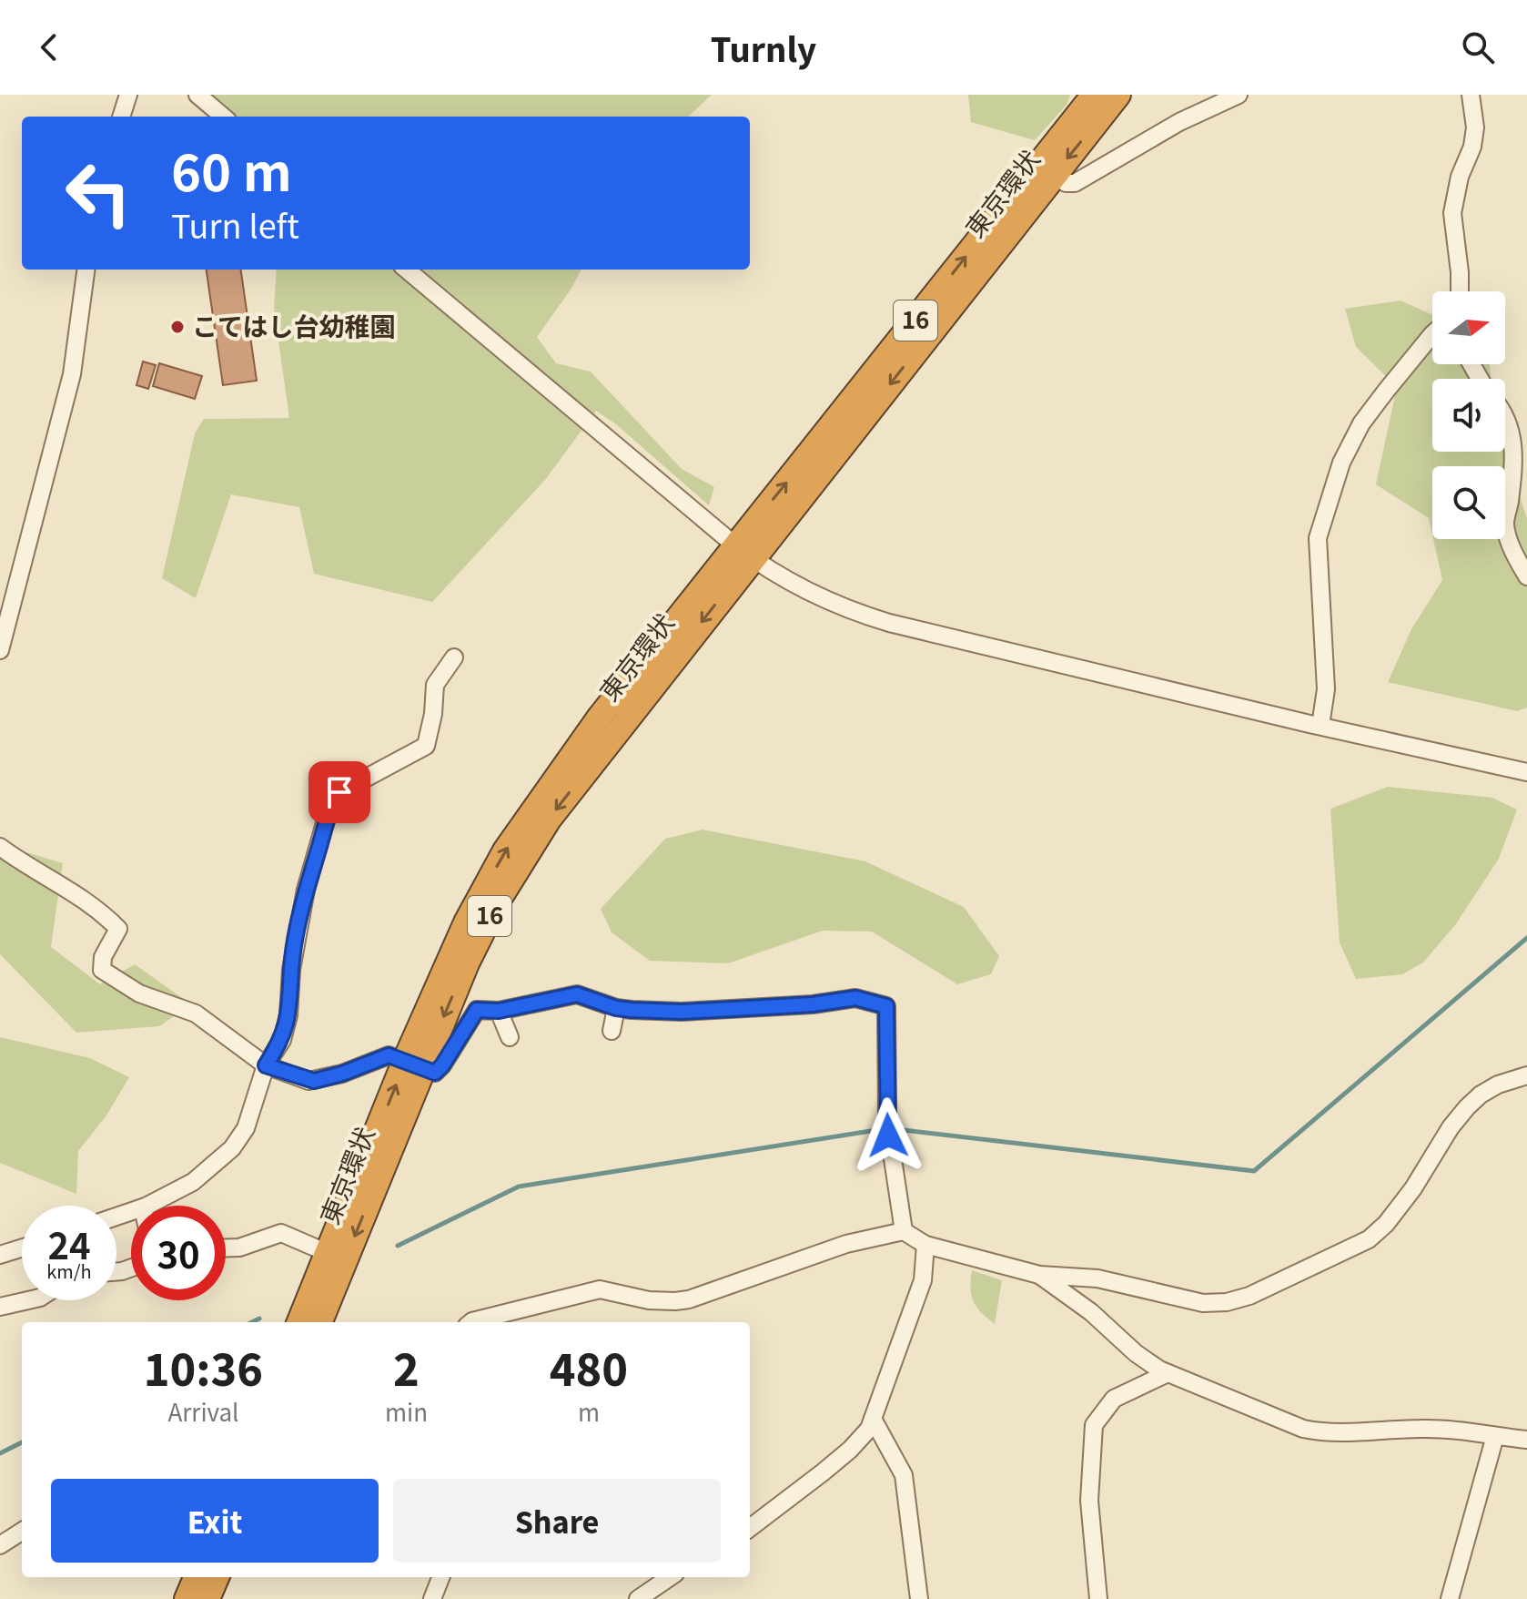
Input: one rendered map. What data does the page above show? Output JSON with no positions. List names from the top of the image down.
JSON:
{
  "streets": {
    "highway": ["東京環状", "16"]
  },
  "places": ["こてはし台幼稚園"],
  "north": "right",
  "page": {
    "header": "Turnly",
    "turn": ["60 m", "Turn left"],
    "speed": "24 km/h",
    "limit": "30",
    "eta": [
      "10:36",
      "Arrival",
      "2",
      "min",
      "480",
      "m"
    ],
    "buttons": ["Exit", "Share"]
  }
}
